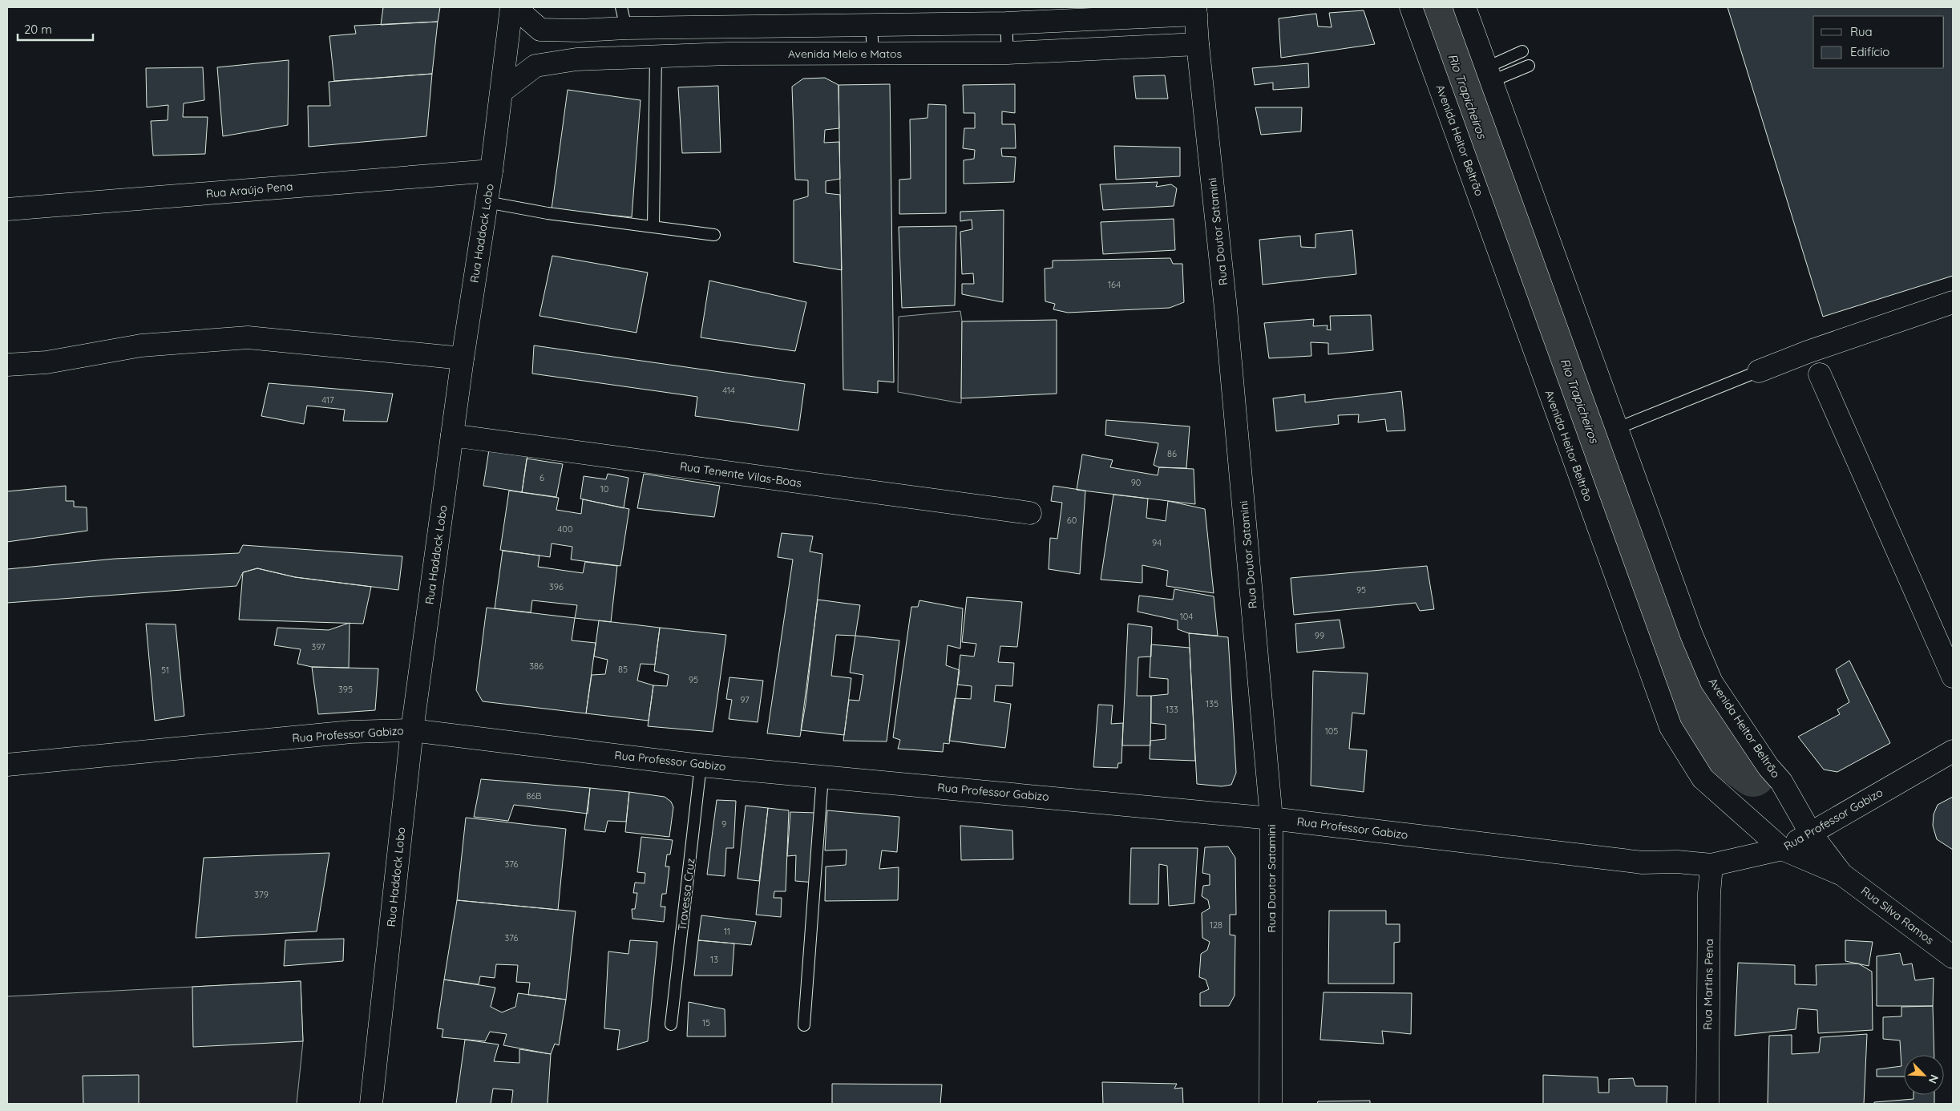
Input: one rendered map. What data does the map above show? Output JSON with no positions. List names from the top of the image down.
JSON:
{
  "streets": {
    "street": [
      "Avenida Melo e Matos",
      "Avenida Heitor Beltrão",
      "Rua Araújo Pena",
      "Rua Doutor Satamini",
      "Rua Haddock Lobo",
      "Rua Tenente Vilas-Boas",
      "Rua Professor Gabizo",
      "Rua Silva Ramos",
      "Rua Martins Pena"
    ],
    "lane": ["Travessa Cruz"]
  },
  "crossings": [
    ["Avenida Melo e Matos", "Rua Doutor Satamini"],
    ["Avenida Melo e Matos", "Rua Haddock Lobo"],
    ["Avenida Heitor Beltrão", "Rua Professor Gabizo"],
    ["Avenida Heitor Beltrão", "Rua Silva Ramos"],
    ["Rua Araújo Pena", "Rua Haddock Lobo"],
    ["Rua Doutor Satamini", "Rua Professor Gabizo"],
    ["Rua Haddock Lobo", "Rua Tenente Vilas-Boas"],
    ["Rua Haddock Lobo", "Rua Professor Gabizo"],
    ["Rua Professor Gabizo", "Travessa Cruz"],
    ["Rua Professor Gabizo", "Rua Silva Ramos"],
    ["Rua Professor Gabizo", "Rua Martins Pena"]
  ],
  "water": ["Rio Trapicheiros"],
  "house_numbers": [
    "164",
    "414",
    "417",
    "86",
    "6",
    "90",
    "10",
    "60",
    "400",
    "94",
    "396",
    "95",
    "104",
    "99",
    "397",
    "386",
    "85",
    "51",
    "95",
    "395",
    "97",
    "135",
    "133",
    "105",
    "86B",
    "9",
    "376",
    "379",
    "128",
    "11",
    "376",
    "13",
    "15"
  ],
  "legend": ["Rua", "Edifício"],
  "scale_bar": "20 m",
  "north": "bottom right"
}
